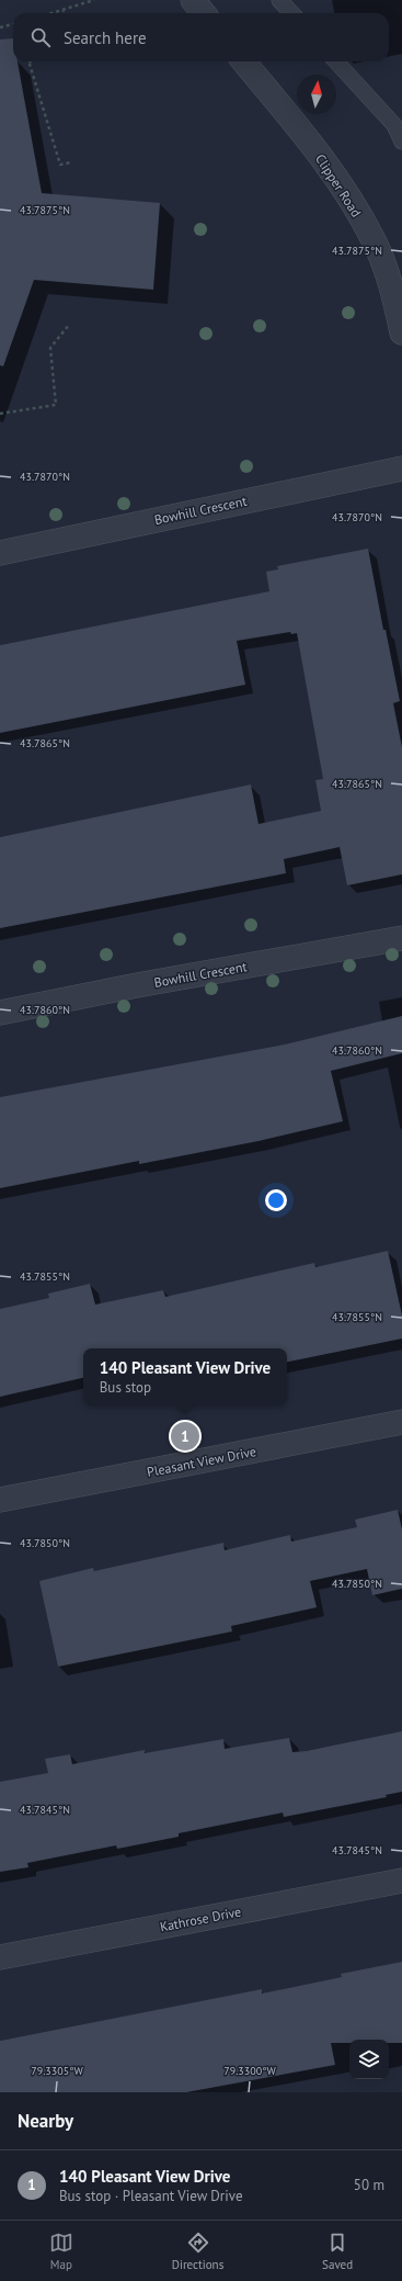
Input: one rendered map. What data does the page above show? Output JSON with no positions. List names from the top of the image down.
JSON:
{
  "streets": {
    "street": [
      "Clipper Road",
      "Bowhill Crescent",
      "Pleasant View Drive",
      "Kathrose Drive"
    ]
  },
  "north": "top",
  "page": {
    "search": "Search here",
    "popup": ["140 Pleasant View Drive", "Bus stop"],
    "pins": "1",
    "heading": "Nearby",
    "list": [
      {
        "mark": "1",
        "name": "140 Pleasant View Drive",
        "note": "Bus stop · Pleasant View Drive",
        "value": "50 m"
      }
    ],
    "nav": ["Map", "Directions", "Saved"]
  },
  "coordinates": [
    "43.7875°N",
    "43.7870°N",
    "43.7865°N",
    "43.7860°N",
    "43.7855°N",
    "43.7850°N",
    "43.7845°N",
    "79.3305°W",
    "79.3300°W"
  ]
}
